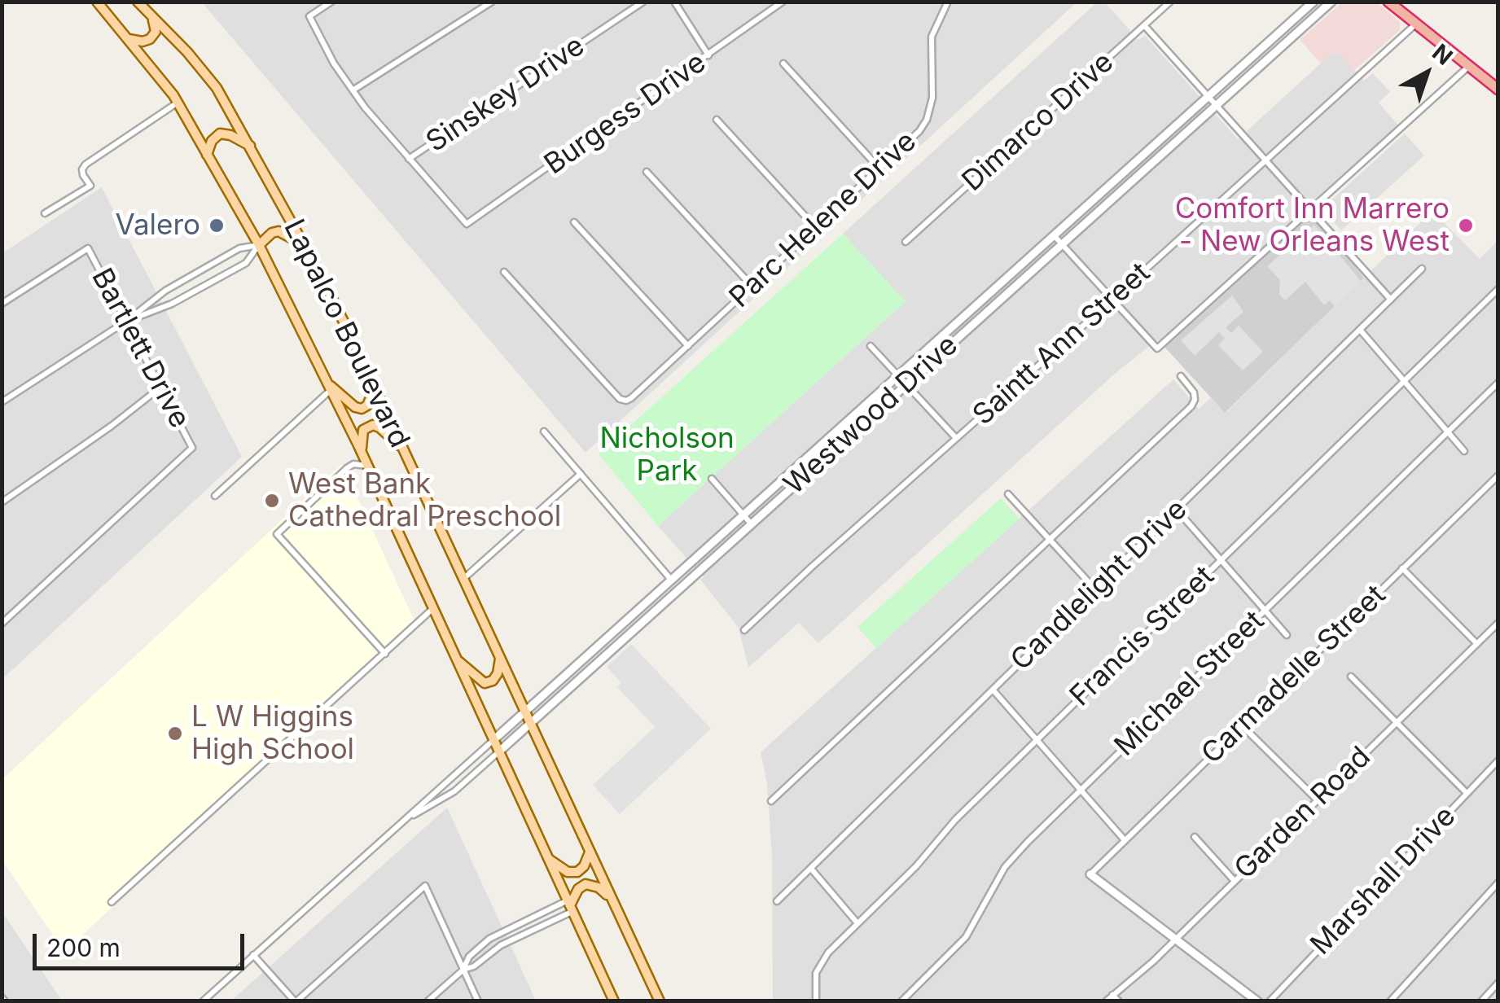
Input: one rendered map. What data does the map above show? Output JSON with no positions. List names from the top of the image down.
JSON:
{
  "streets": {
    "main road": ["Lapalco Boulevard"],
    "street": [
      "Sinskey Drive",
      "Burgess Drive",
      "Dimarco Drive",
      "Parc Helene Drive",
      "Saintt Ann Street",
      "Bartlett Drive",
      "Westwood Drive",
      "Candlelight Drive",
      "Francis Street",
      "Carmadelle Street",
      "Michael Street",
      "Garden Road",
      "Marshall Drive"
    ]
  },
  "crossings": [
    ["Sinskey Drive", "Burgess Drive"],
    ["Lapalco Boulevard", "Westwood Drive"]
  ],
  "parks": ["Nicholson Park"],
  "places": [
    "Valero",
    "Comfort Inn Marrero - New Orleans West",
    "West Bank Cathedral Preschool",
    "L W Higgins High School"
  ],
  "scale_bar": "200 m",
  "north": "top right"
}
